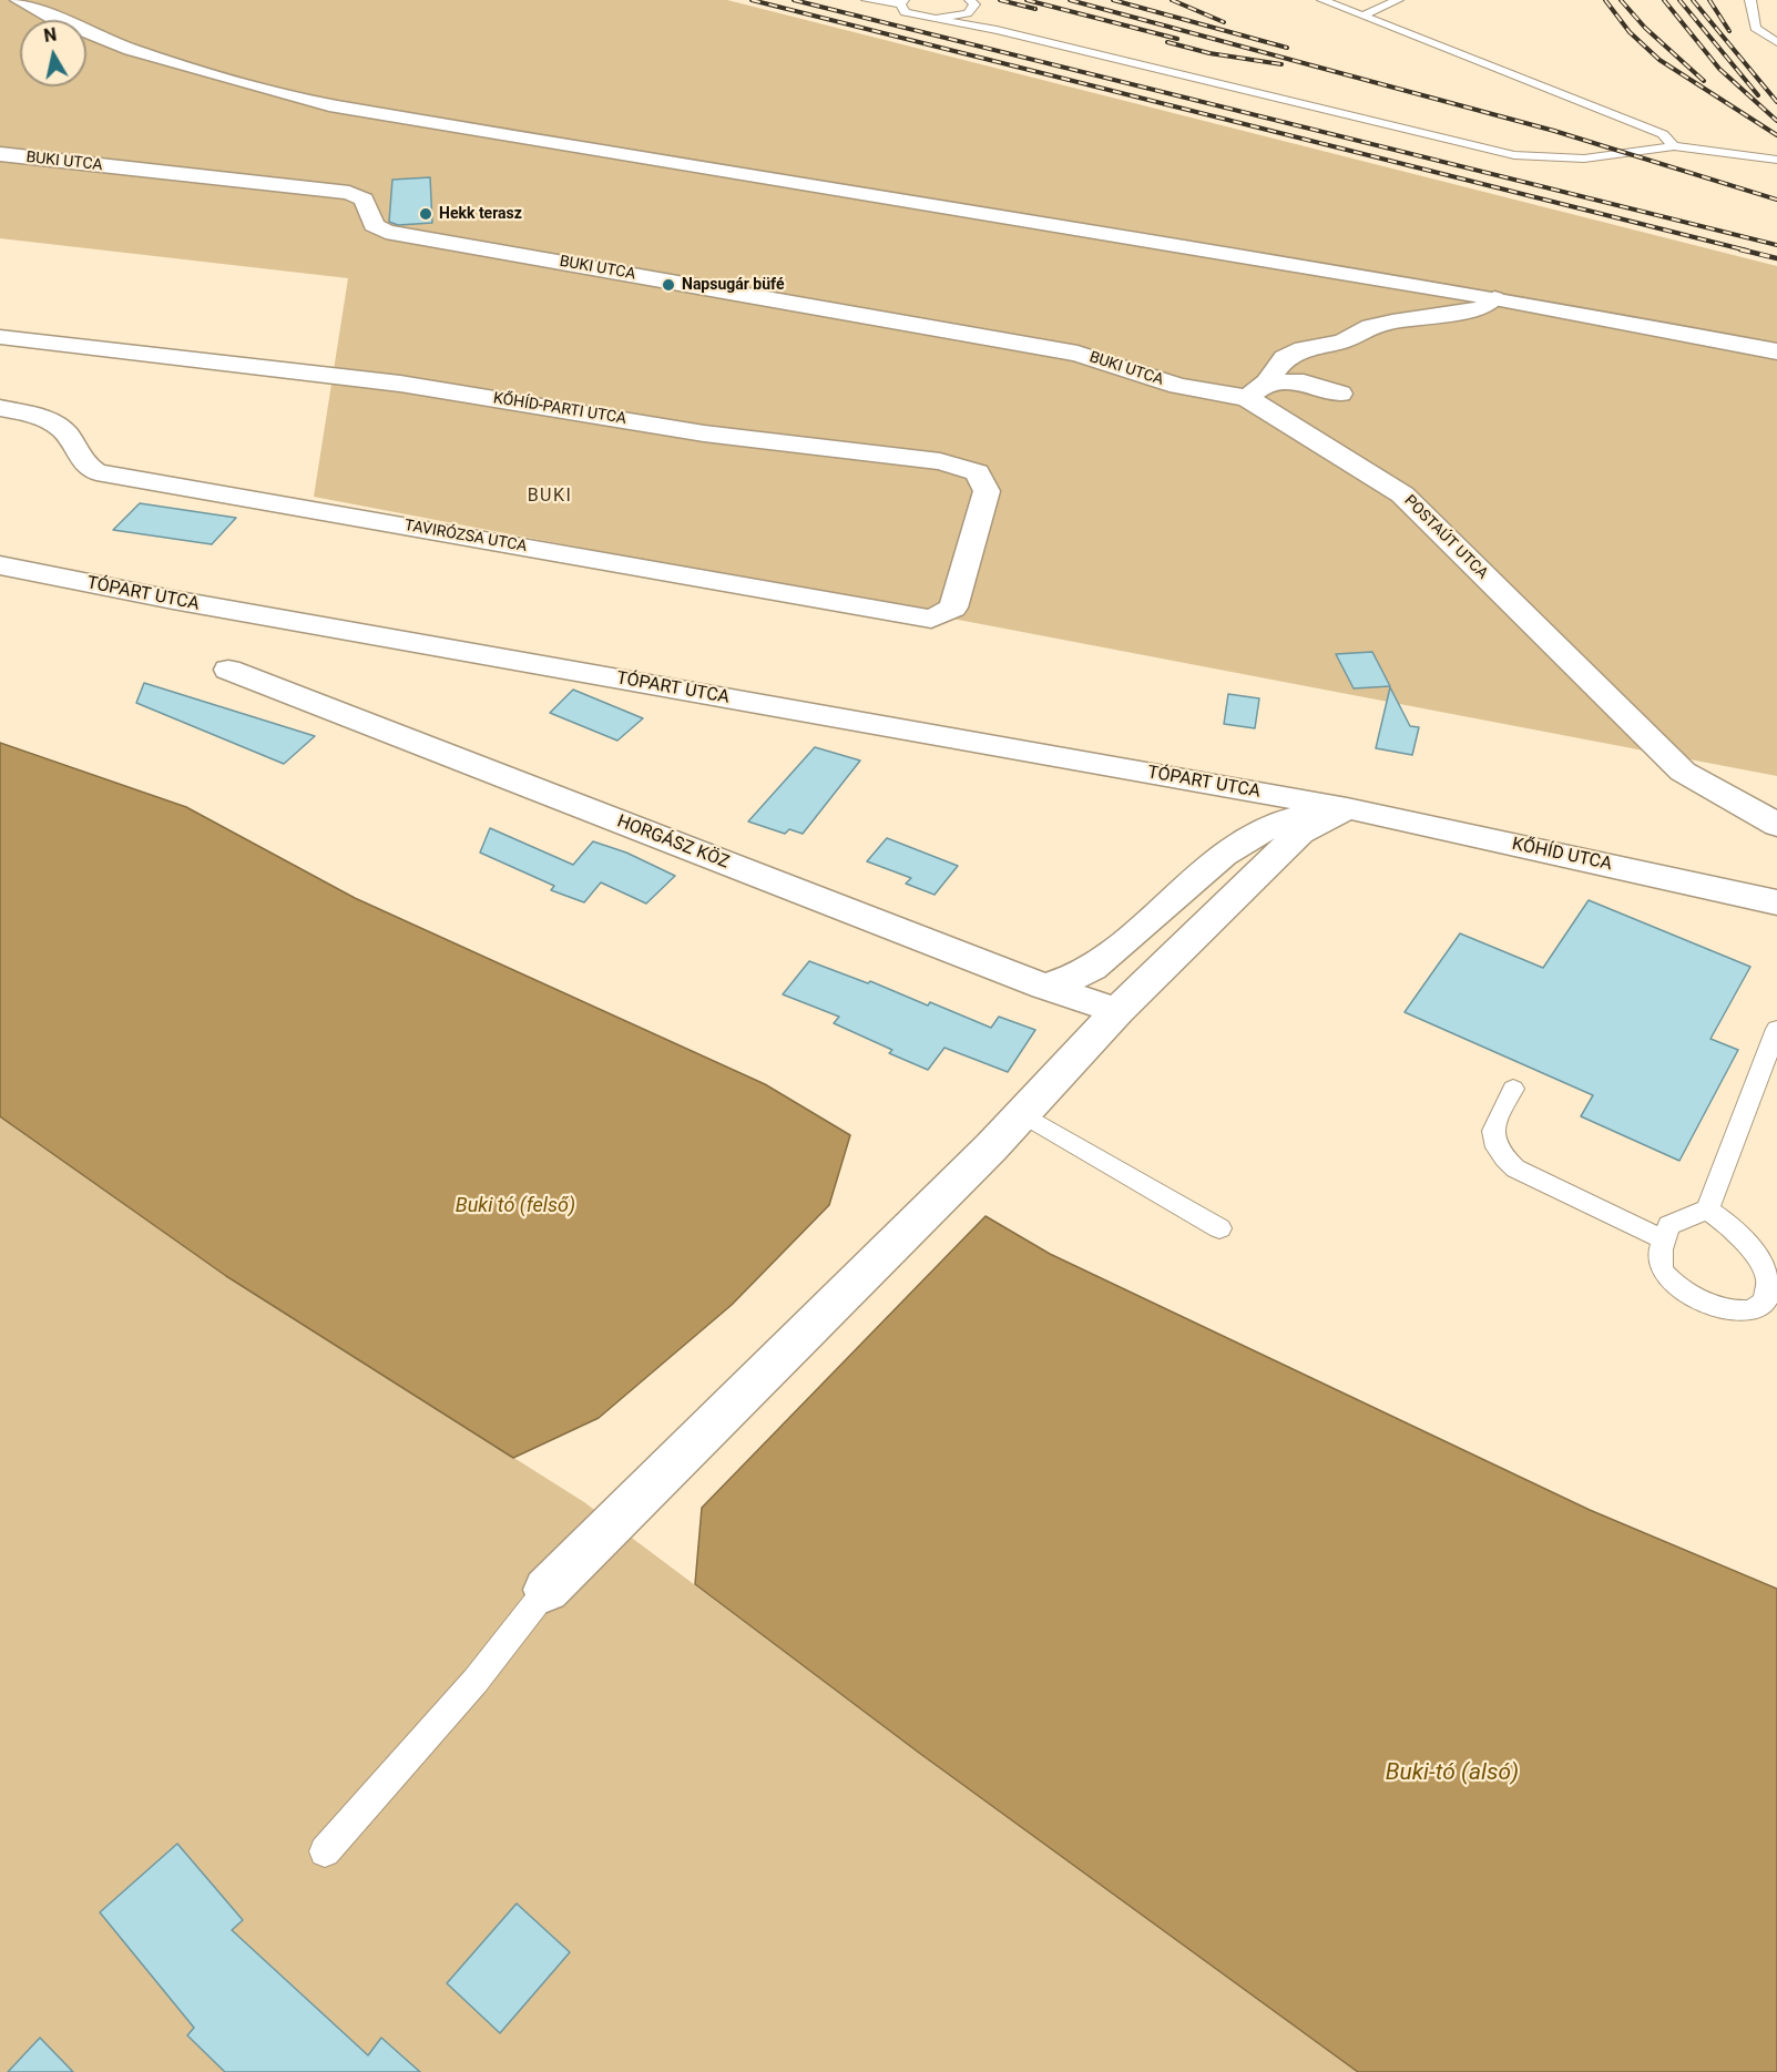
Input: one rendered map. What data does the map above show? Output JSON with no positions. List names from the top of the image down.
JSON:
{
  "streets": {
    "street": [
      "BUKI UTCA",
      "KŐHÍD-PARTI UTCA",
      "TAVIRÓZSA UTCA",
      "POSTAÚT UTCA",
      "TÓPART UTCA",
      "HORGÁSZ KÖZ",
      "KŐHÍD UTCA"
    ]
  },
  "crossings": [
    ["BUKI UTCA", "POSTAÚT UTCA"],
    ["KŐHÍD-PARTI UTCA", "TAVIRÓZSA UTCA"],
    ["TÓPART UTCA", "KŐHÍD UTCA"]
  ],
  "districts": ["BUKI"],
  "water": ["Buki tó (felső)", "Buki-tó (alsó)"],
  "places": ["Hekk terasz", "Napsugár büfé"],
  "north": "top"
}
